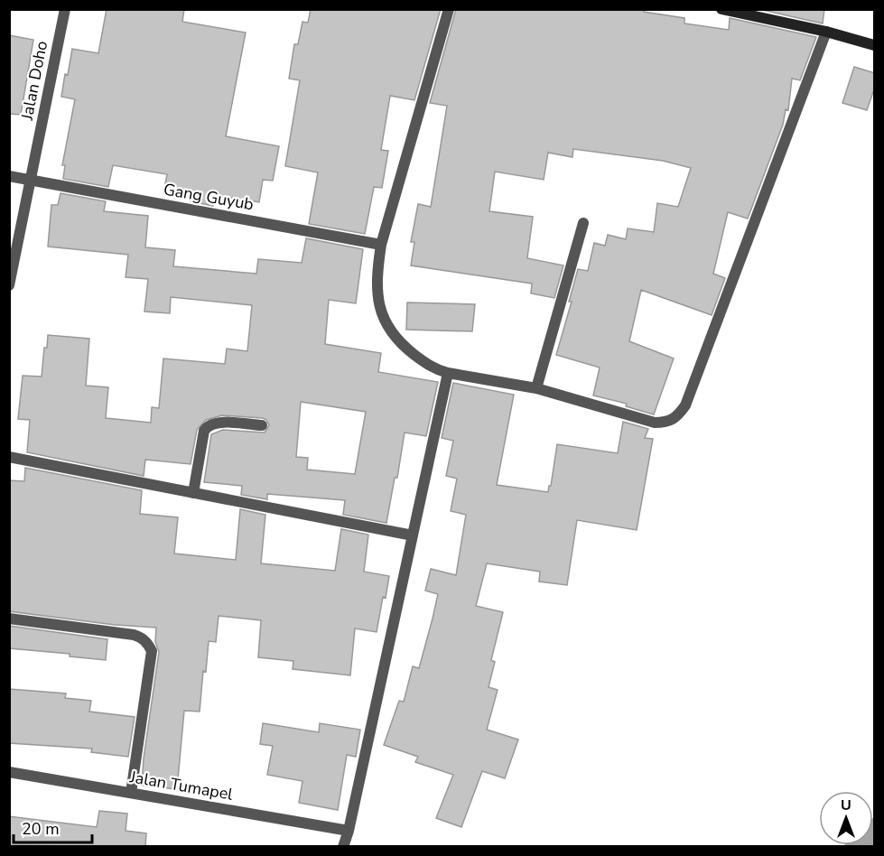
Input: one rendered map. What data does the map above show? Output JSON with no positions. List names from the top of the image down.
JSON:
{
  "streets": {
    "street": ["Jalan Doho", "Gang Guyub", "Jalan Tumapel"]
  },
  "crossings": [
    ["Jalan Doho", "Gang Guyub"]
  ],
  "scale_bar": "20 m",
  "north": "top"
}
